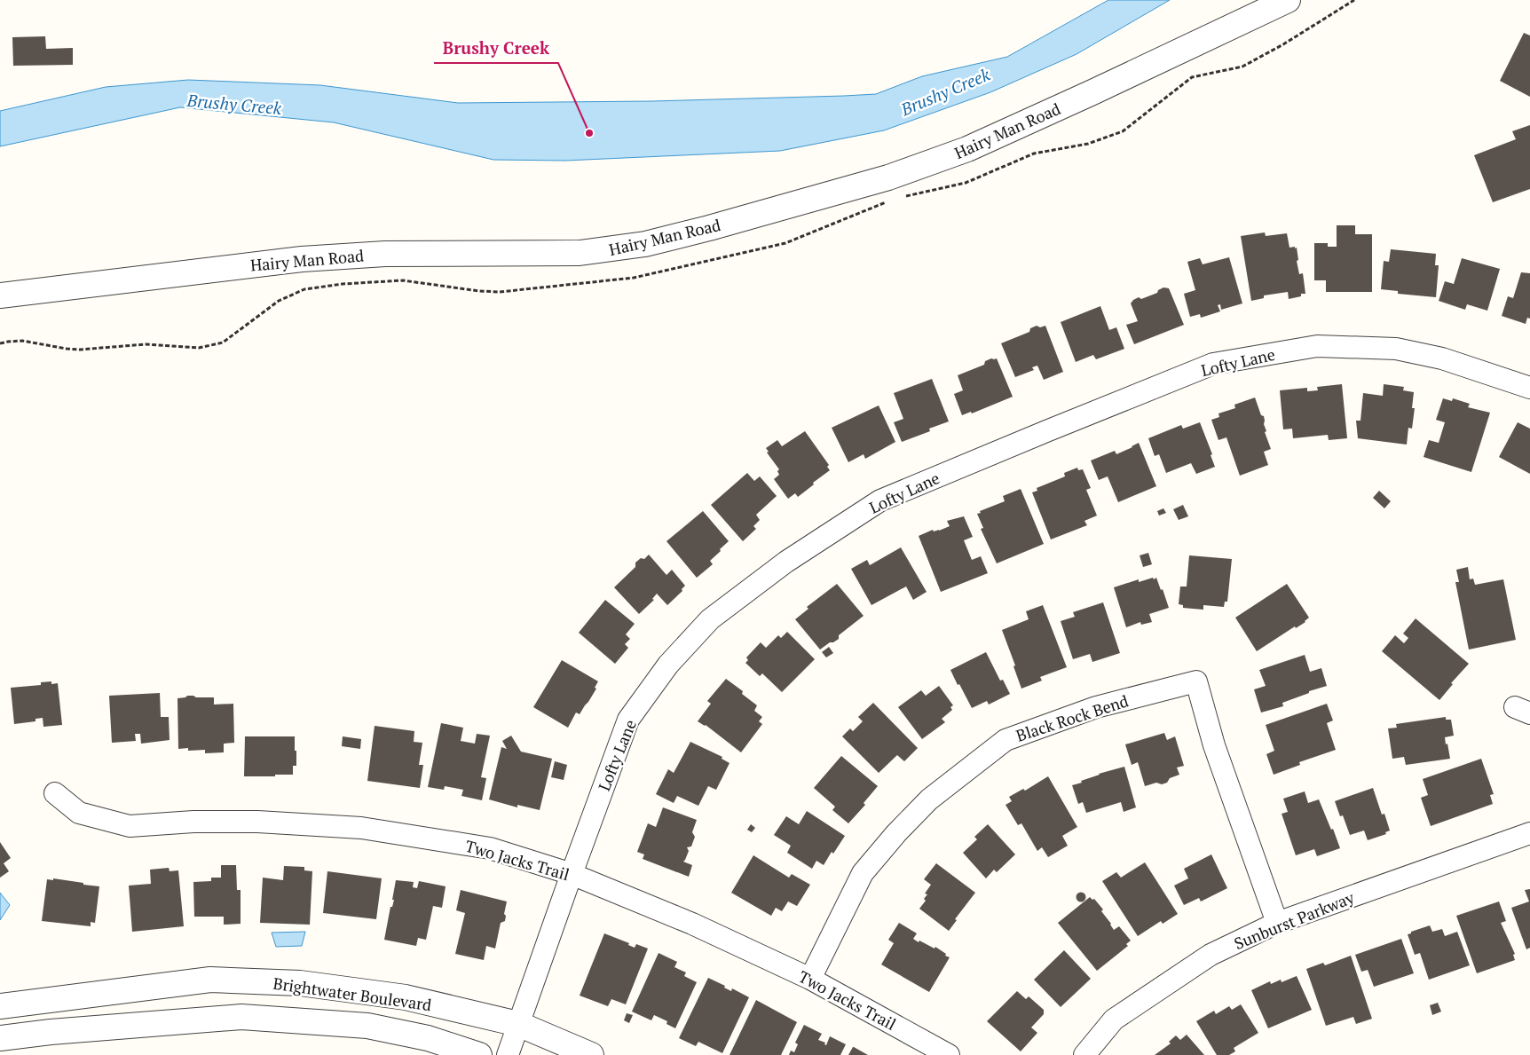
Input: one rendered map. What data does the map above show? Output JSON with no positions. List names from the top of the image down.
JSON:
{
  "streets": {
    "street": [
      "Hairy Man Road",
      "Lofty Lane",
      "Black Rock Bend",
      "Two Jacks Trail",
      "Sunburst Parkway",
      "Brightwater Boulevard"
    ]
  },
  "crossings": [
    ["Lofty Lane", "Two Jacks Trail"],
    ["Lofty Lane", "Brightwater Boulevard"],
    ["Black Rock Bend", "Two Jacks Trail"],
    ["Black Rock Bend", "Sunburst Parkway"]
  ],
  "water": ["Brushy Creek"],
  "places": ["Brushy Creek"]
}
